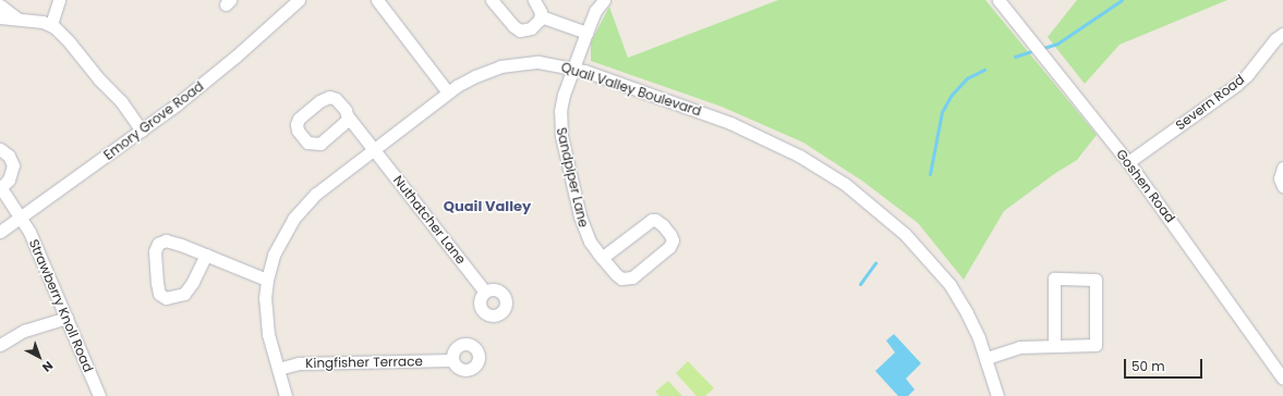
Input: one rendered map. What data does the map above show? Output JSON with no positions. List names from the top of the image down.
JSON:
{
  "streets": {
    "street": [
      "Quail Valley Boulevard",
      "Severn Road",
      "Emory Grove Road",
      "Sandpiper Lane",
      "Goshen Road",
      "Nuthatcher Lane",
      "Strawberry Knoll Road",
      "Kingfisher Terrace"
    ]
  },
  "crossings": [
    ["Quail Valley Boulevard", "Sandpiper Lane"],
    ["Quail Valley Boulevard", "Nuthatcher Lane"],
    ["Quail Valley Boulevard", "Kingfisher Terrace"],
    ["Severn Road", "Goshen Road"],
    ["Emory Grove Road", "Strawberry Knoll Road"]
  ],
  "districts": ["Quail Valley"],
  "scale_bar": "50 m",
  "north": "bottom right"
}
